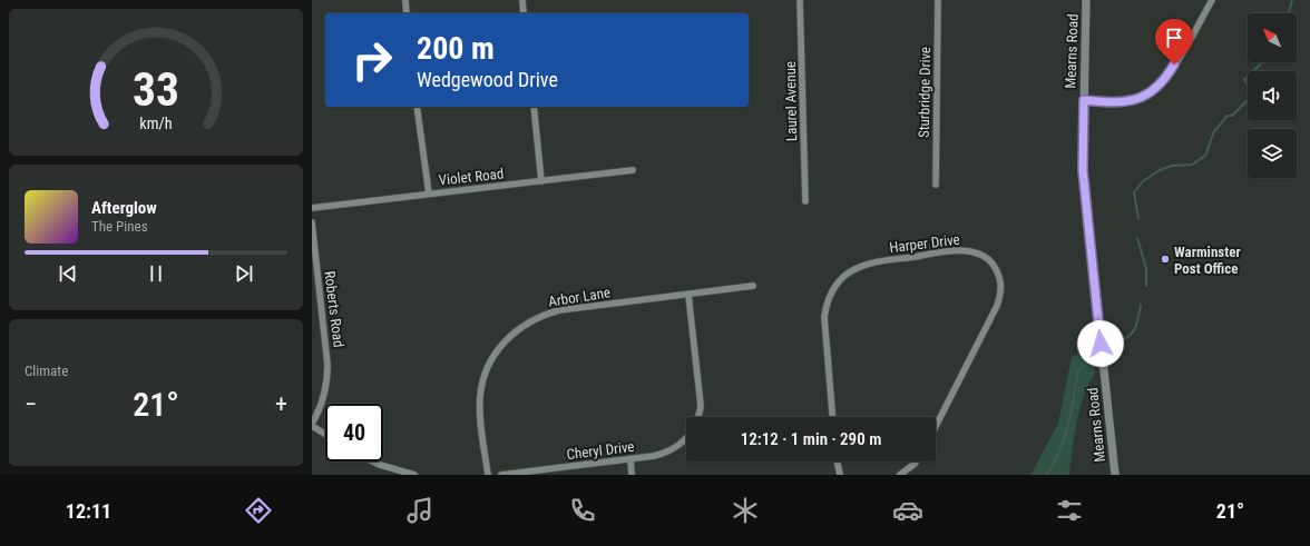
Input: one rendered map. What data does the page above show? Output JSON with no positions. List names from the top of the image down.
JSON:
{
  "streets": {
    "street": [
      "Mearns Road",
      "Sturbridge Drive",
      "Laurel Avenue",
      "Violet Road",
      "Harper Drive",
      "Arbor Lane",
      "Roberts Road",
      "Cheryl Drive"
    ]
  },
  "places": ["Warminster Post Office"],
  "north": "top left",
  "page": {
    "turn": ["200 m", "Wedgewood Drive"],
    "song": ["Afterglow", "The Pines"],
    "tile": "Climate",
    "heat": ["−", "21°", "+"],
    "limit": "40",
    "trip": "12:12 · 1 min · 290 m",
    "tabs": ["12:11", "21°"],
    "gauge": ["33", "km/h"]
  }
}
